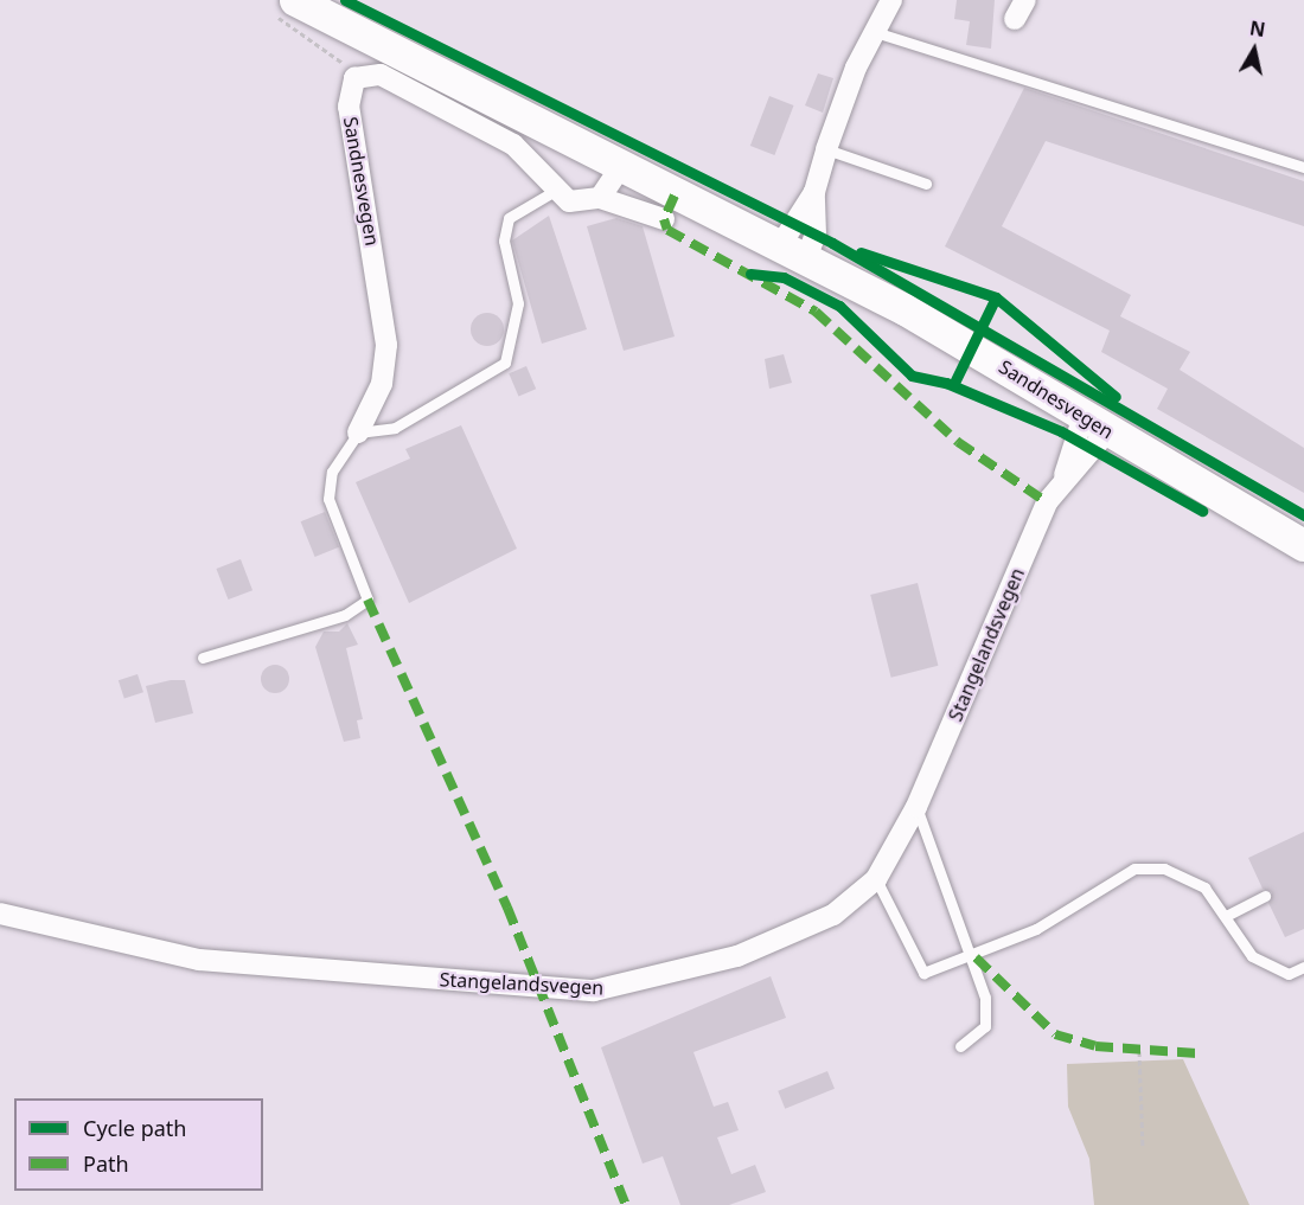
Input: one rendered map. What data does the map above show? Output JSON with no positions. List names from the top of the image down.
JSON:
{
  "streets": {
    "main road": ["Sandnesvegen"],
    "street": ["Stangelandsvegen"]
  },
  "crossings": [
    ["Sandnesvegen", "Stangelandsvegen"]
  ],
  "legend": ["Cycle path", "Path"],
  "north": "top"
}
